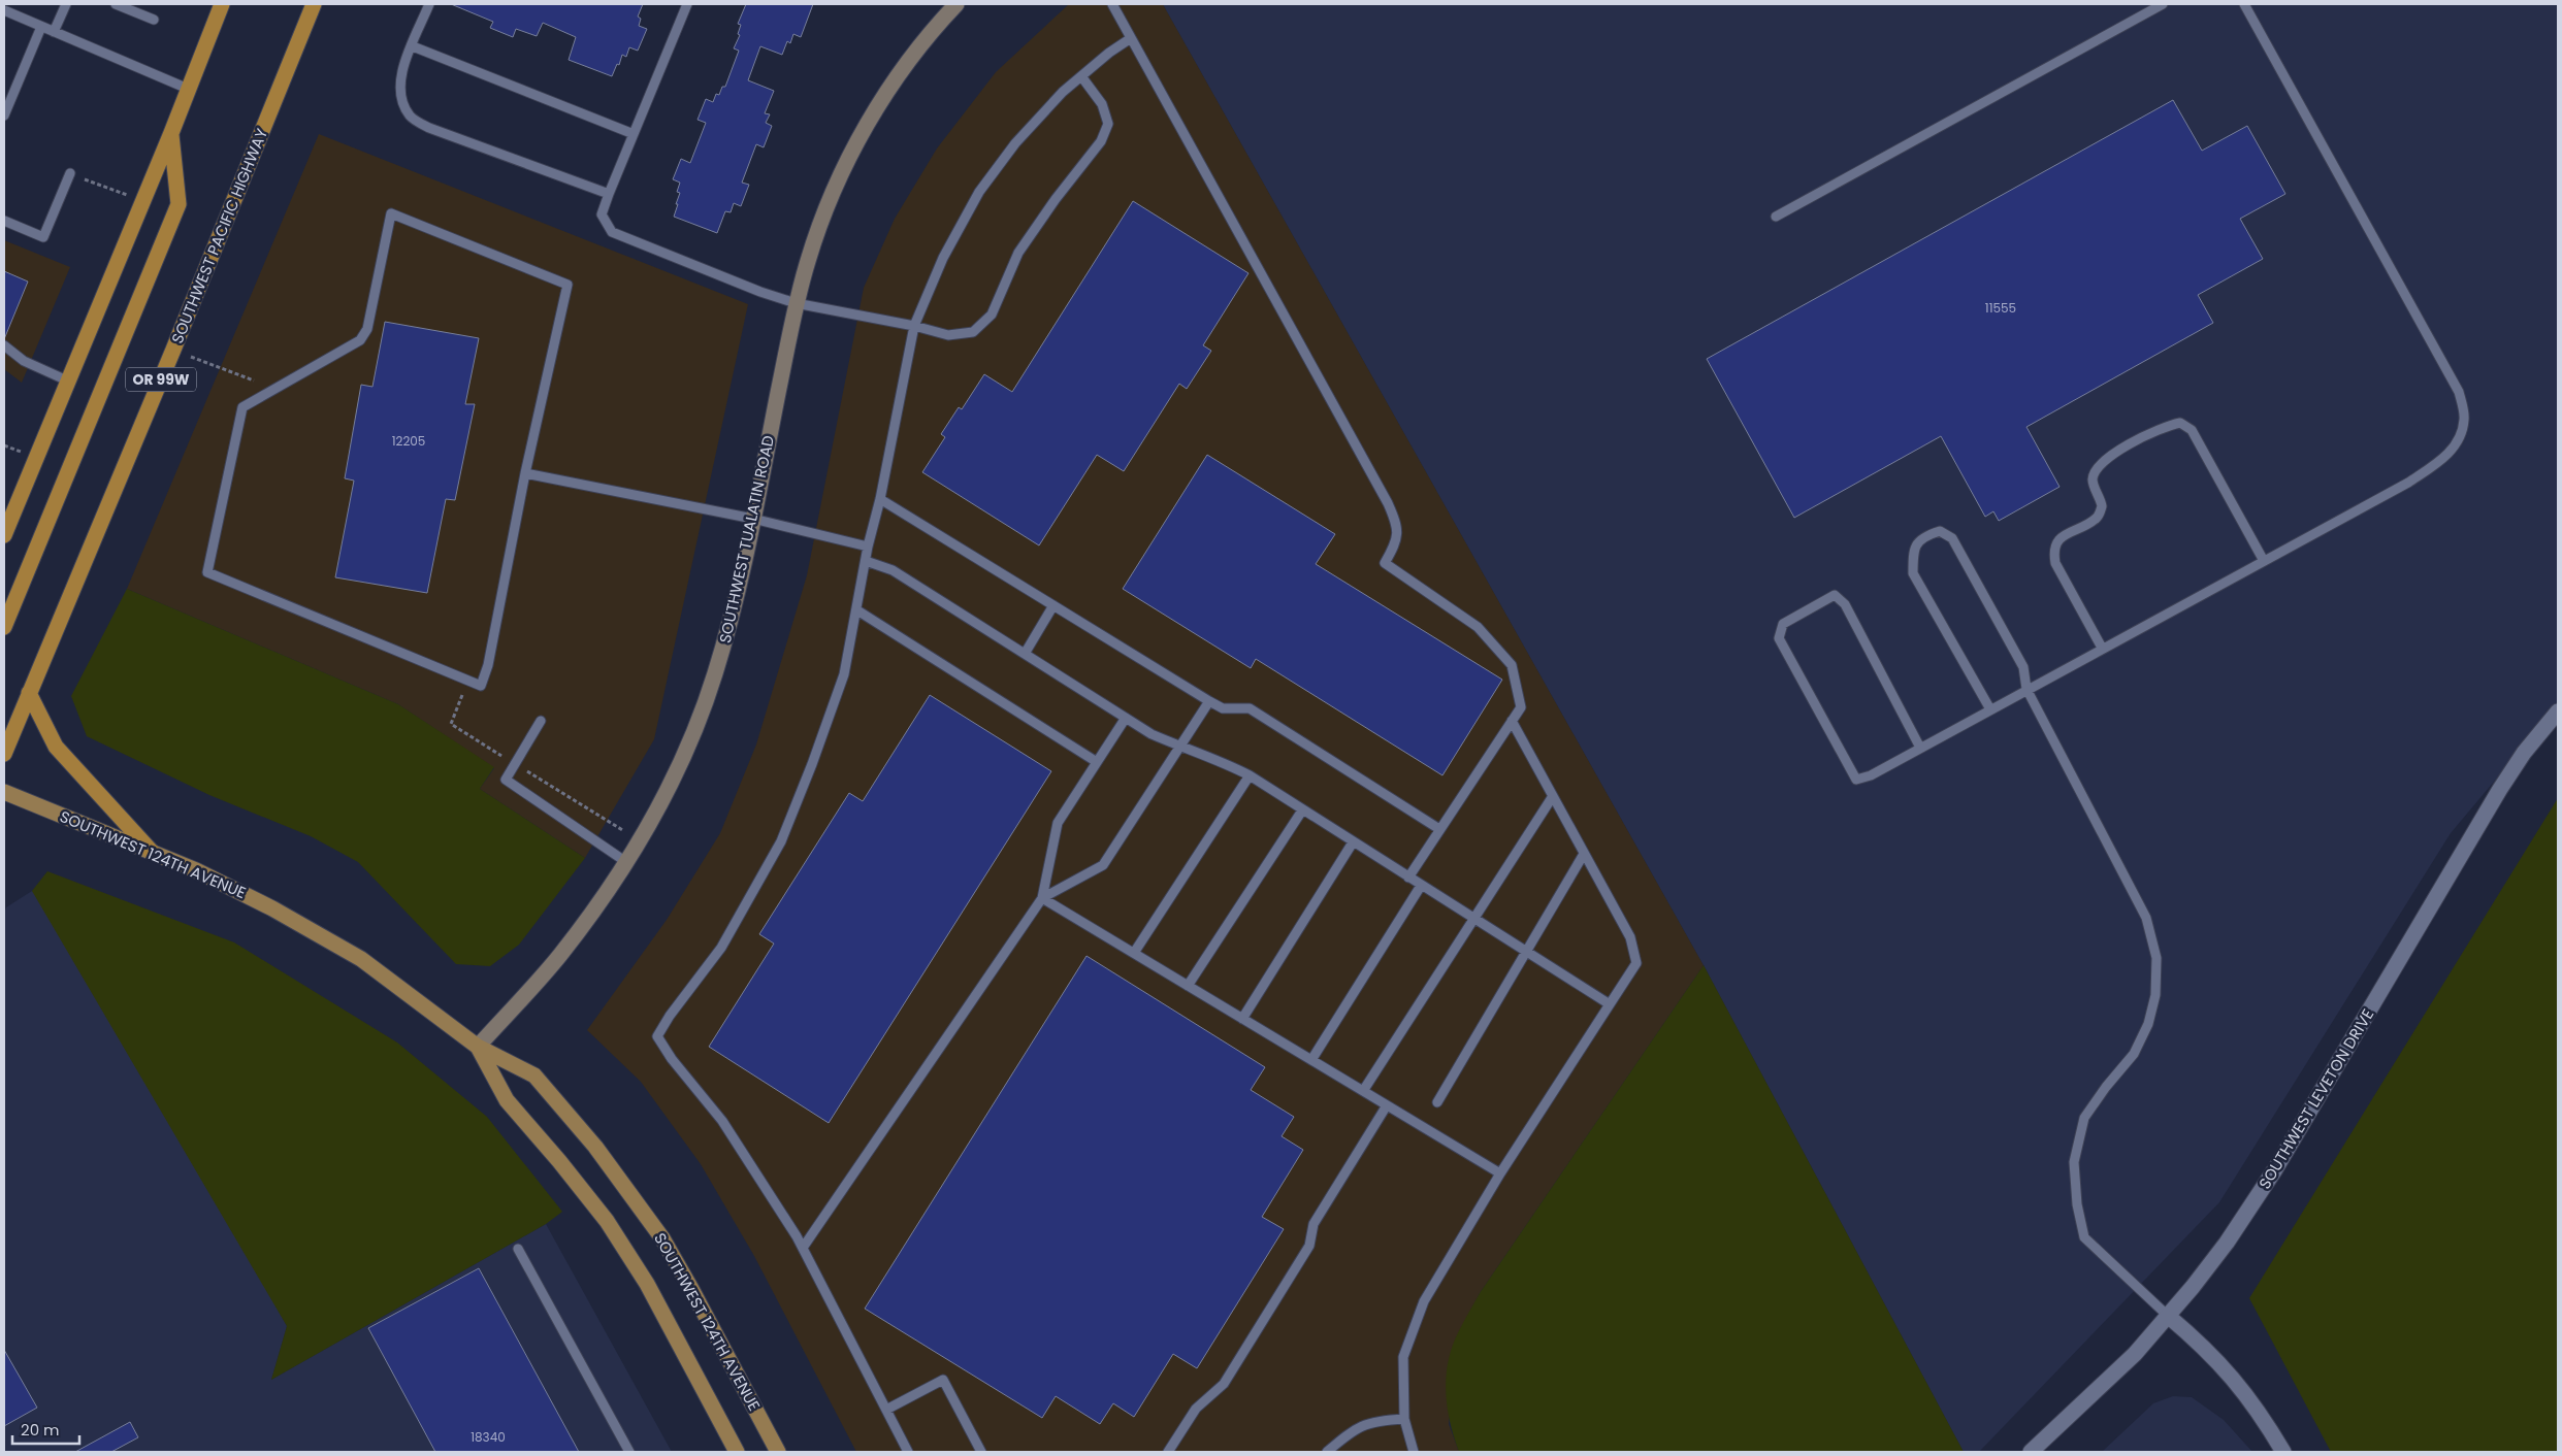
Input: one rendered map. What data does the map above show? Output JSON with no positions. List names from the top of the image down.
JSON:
{
  "streets": {
    "highway": ["SOUTHWEST PACIFIC HIGHWAY", "OR 99W"],
    "main road": ["SOUTHWEST TUALATIN ROAD", "SOUTHWEST 124TH AVENUE"],
    "street": ["SOUTHWEST LEVETON DRIVE"]
  },
  "crossings": [
    ["SOUTHWEST TUALATIN ROAD", "SOUTHWEST 124TH AVENUE"]
  ],
  "house_numbers": ["11555", "12205", "18340"],
  "scale_bar": "20 m"
}
